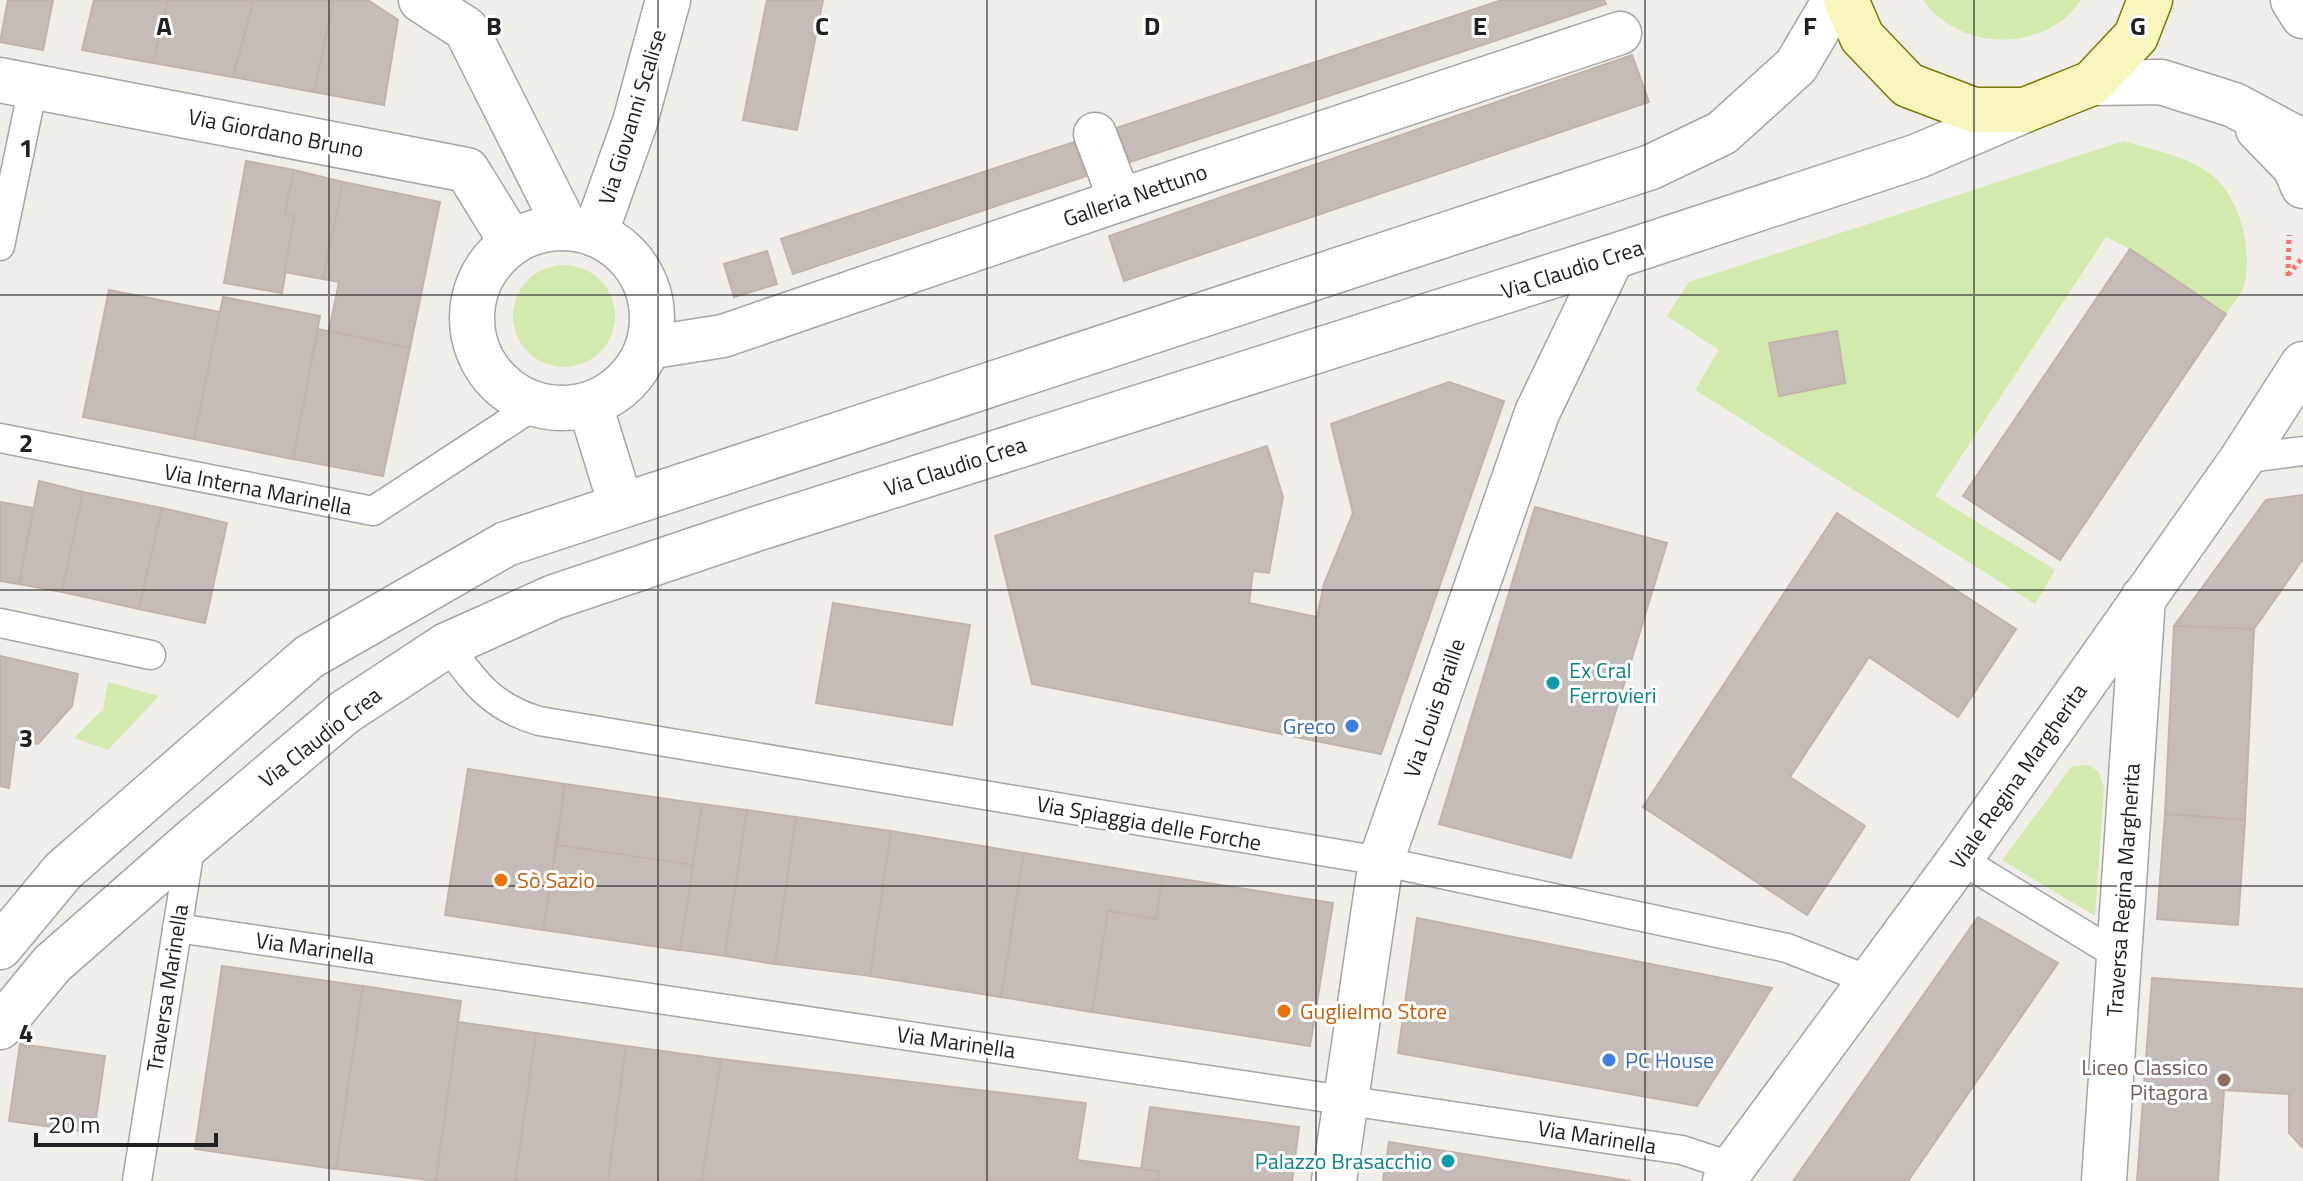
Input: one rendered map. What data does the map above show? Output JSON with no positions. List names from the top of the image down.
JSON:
{
  "streets": {
    "street": [
      "Via Giovanni Scalise",
      "Via Giordano Bruno",
      "Galleria Nettuno",
      "Via Claudio Crea",
      "Via Louis Braille",
      "Viale Regina Margherita",
      "Traversa Regina Margherita"
    ],
    "lane": [
      "Via Interna Marinella",
      "Via Spiaggia delle Forche",
      "Via Marinella",
      "Traversa Marinella"
    ]
  },
  "crossings": [
    ["Via Giovanni Scalise", "Via Giordano Bruno"],
    ["Via Giovanni Scalise", "Galleria Nettuno"],
    ["Via Giovanni Scalise", "Via Interna Marinella"],
    ["Via Giordano Bruno", "Galleria Nettuno"],
    ["Via Giordano Bruno", "Via Interna Marinella"],
    ["Galleria Nettuno", "Via Interna Marinella"],
    ["Via Claudio Crea", "Via Louis Braille"],
    ["Via Claudio Crea", "Via Spiaggia delle Forche"],
    ["Via Claudio Crea", "Traversa Marinella"],
    ["Via Louis Braille", "Via Spiaggia delle Forche"],
    ["Via Louis Braille", "Via Marinella"],
    ["Viale Regina Margherita", "Via Spiaggia delle Forche"],
    ["Viale Regina Margherita", "Traversa Regina Margherita"],
    ["Viale Regina Margherita", "Via Marinella"],
    ["Via Marinella", "Traversa Marinella"]
  ],
  "places": [
    "Ex Cral Ferrovieri",
    "Greco",
    "Sò Sazio",
    "Guglielmo Store",
    "PC House",
    "Liceo Classico Pitagora",
    "Palazzo Brasacchio"
  ],
  "scale_bar": "20 m",
  "grid": {
    "columns": [
      "A",
      "B",
      "C",
      "D",
      "E",
      "F",
      "G"
    ],
    "rows": [
      "1",
      "2",
      "3",
      "4"
    ]
  }
}
